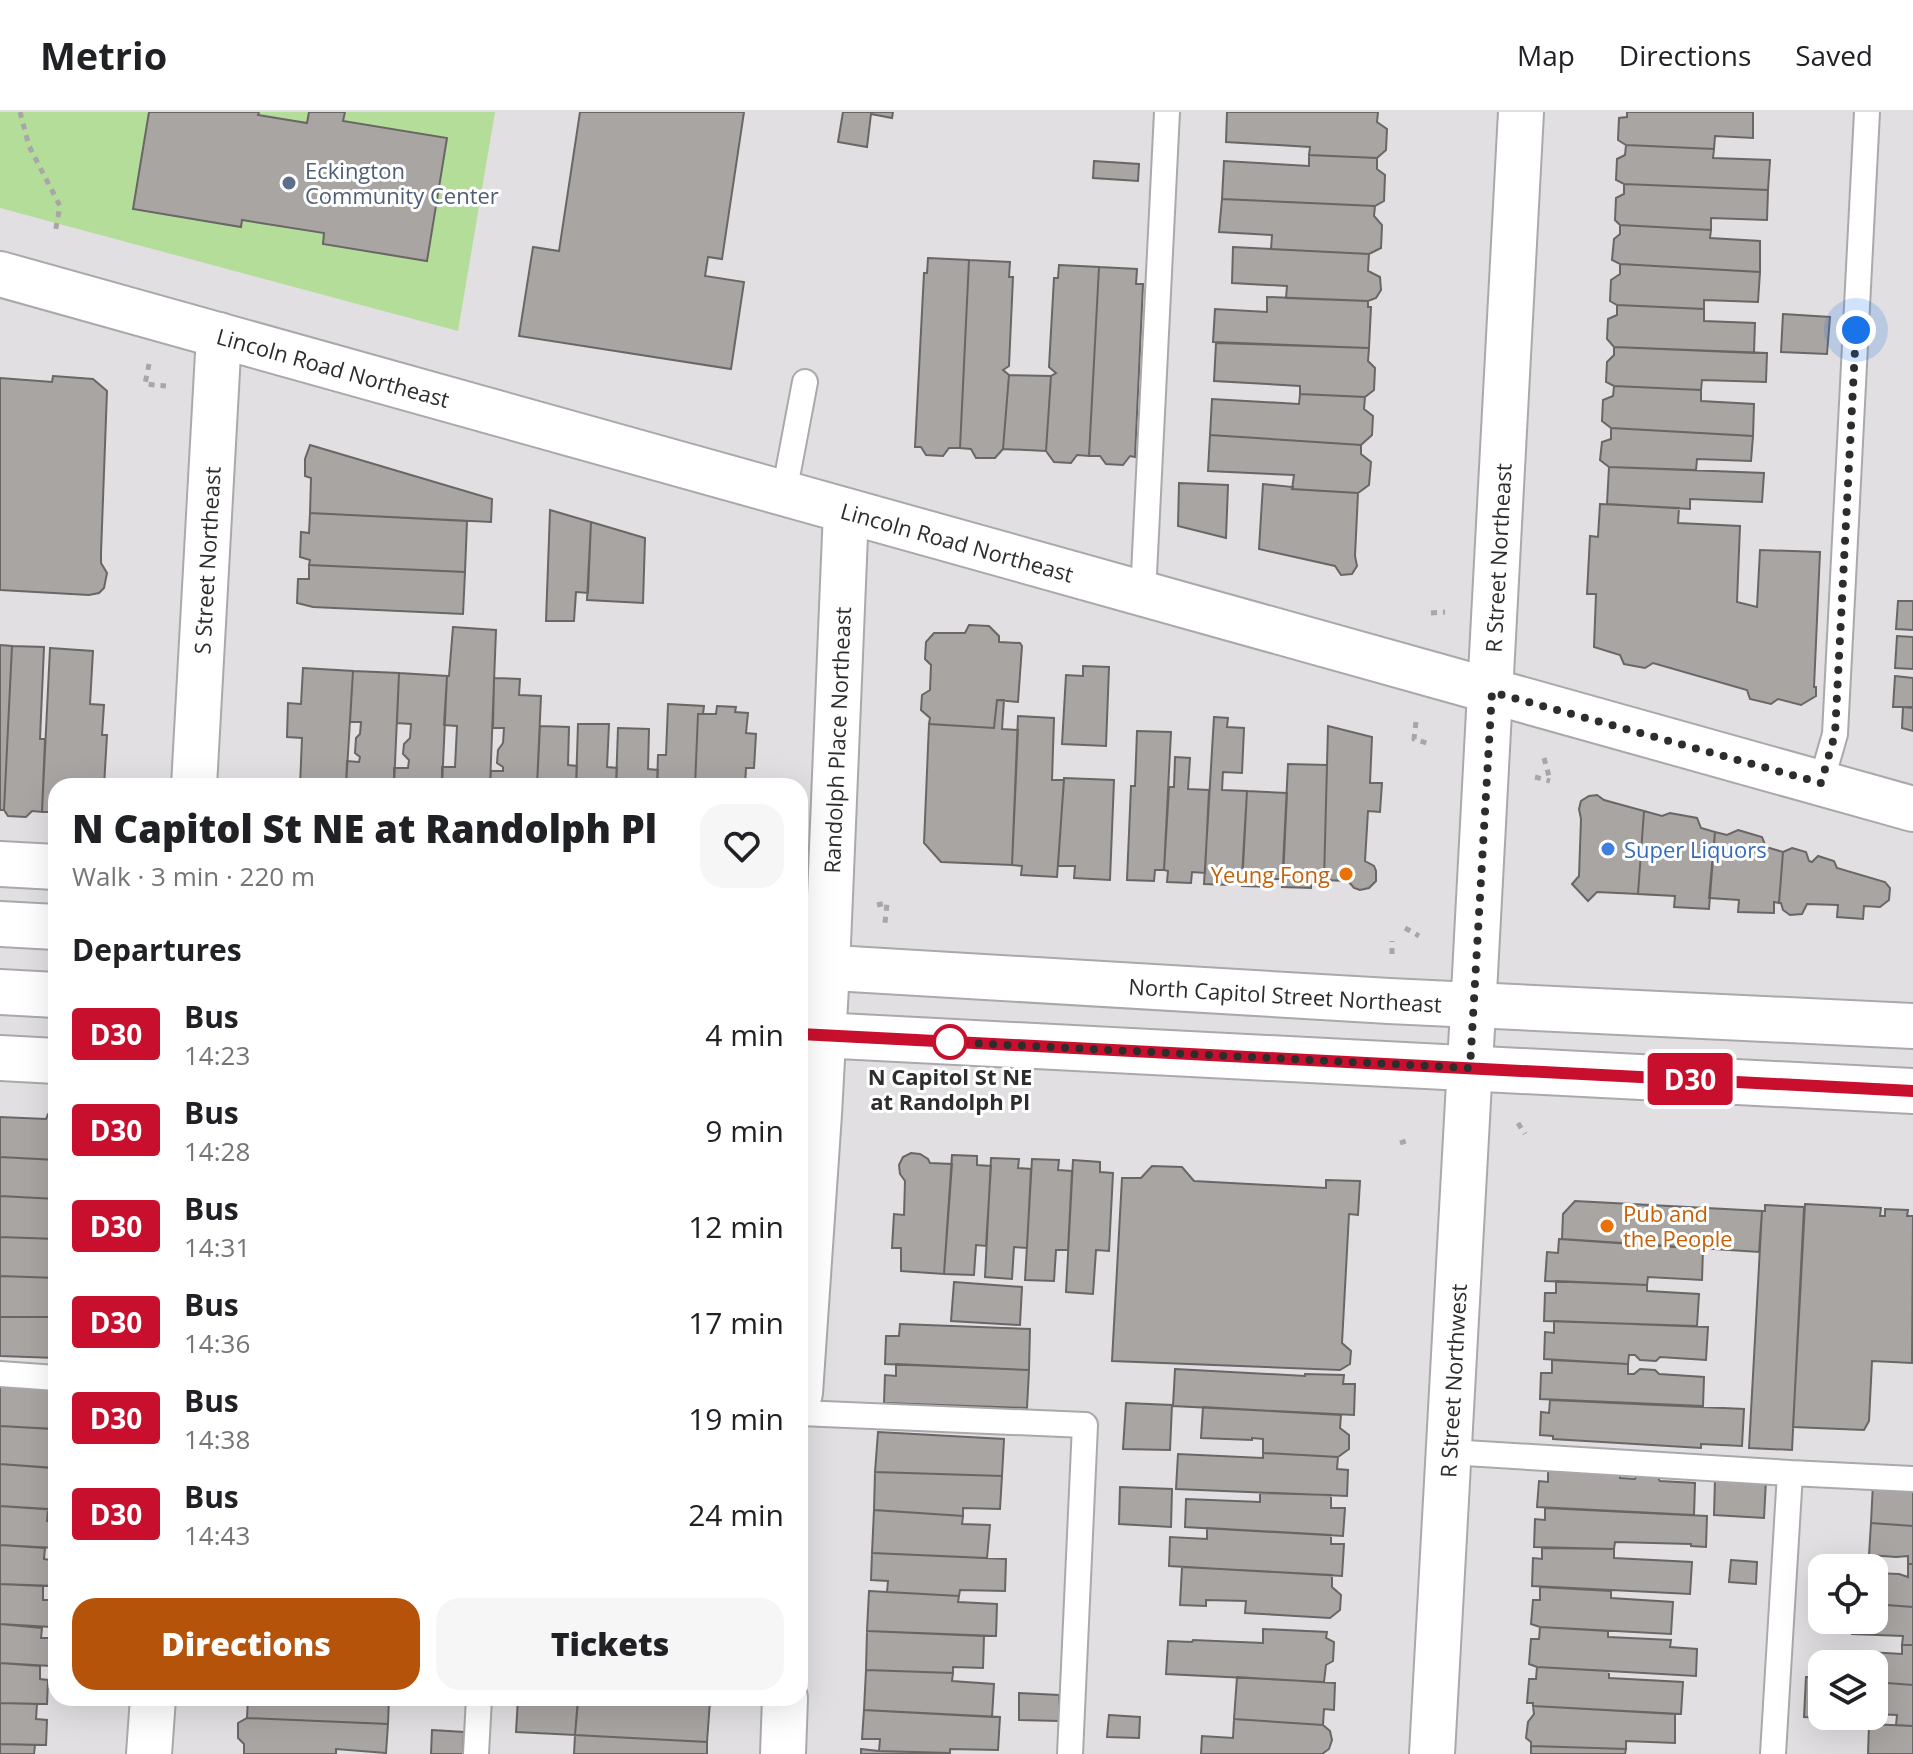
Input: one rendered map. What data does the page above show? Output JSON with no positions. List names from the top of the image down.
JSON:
{
  "streets": {
    "street": [
      "Lincoln Road Northeast",
      "R Street Northeast",
      "S Street Northeast",
      "Randolph Place Northeast",
      "North Capitol Street Northeast",
      "R Street Northwest"
    ]
  },
  "crossings": [
    ["Lincoln Road Northeast", "R Street Northeast"],
    ["Lincoln Road Northeast", "S Street Northeast"],
    ["Lincoln Road Northeast", "Randolph Place Northeast"],
    ["R Street Northeast", "North Capitol Street Northeast"],
    ["R Street Northeast", "R Street Northwest"],
    ["Randolph Place Northeast", "North Capitol Street Northeast"],
    ["North Capitol Street Northeast", "R Street Northwest"]
  ],
  "places": [
    "Eckington Community Center",
    "Super Liquors",
    "Yeung Fong",
    "N Capitol St NE at Randolph Pl",
    "Pub and the People"
  ],
  "lines": ["bus line D30"],
  "page": {
    "header": "Metrio",
    "nav": ["Map", "Directions", "Saved"],
    "on_map": "D30",
    "heading": [
      ["N Capitol St NE at Randolph Pl", "Walk · 3 min · 220 m"],
      "Departures"
    ],
    "list": [
      {
        "mark": "D30",
        "name": "Bus",
        "note": "14:23",
        "value": "4 min"
      },
      {
        "mark": "D30",
        "name": "Bus",
        "note": "14:28",
        "value": "9 min"
      },
      {
        "mark": "D30",
        "name": "Bus",
        "note": "14:31",
        "value": "12 min"
      },
      {
        "mark": "D30",
        "name": "Bus",
        "note": "14:36",
        "value": "17 min"
      },
      {
        "mark": "D30",
        "name": "Bus",
        "note": "14:38",
        "value": "19 min"
      },
      {
        "mark": "D30",
        "name": "Bus",
        "note": "14:43",
        "value": "24 min"
      }
    ],
    "buttons": ["Directions", "Tickets"]
  }
}
